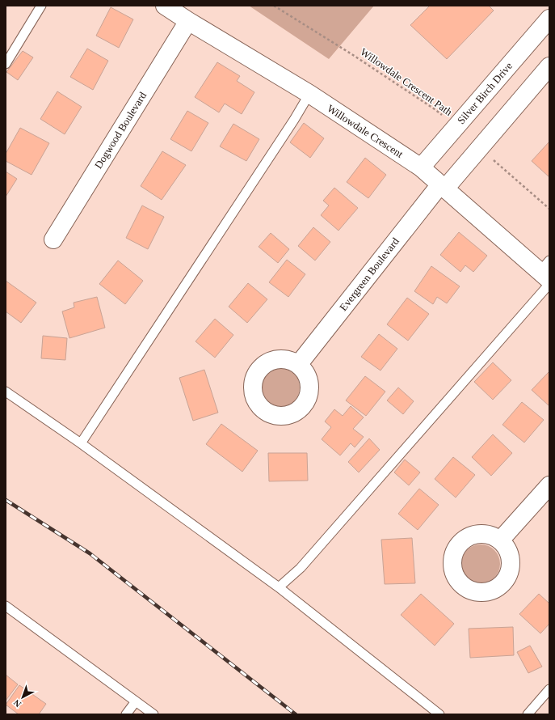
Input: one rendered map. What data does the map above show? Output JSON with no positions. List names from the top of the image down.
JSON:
{
  "streets": {
    "street": [
      "Silver Birch Drive",
      "Dogwood Boulevard",
      "Willowdale Crescent",
      "Evergreen Boulevard"
    ],
    "path": ["Willowdale Crescent Path"]
  },
  "crossings": [
    ["Willowdale Crescent Path", "Silver Birch Drive"],
    ["Silver Birch Drive", "Willowdale Crescent"],
    ["Dogwood Boulevard", "Willowdale Crescent"],
    ["Willowdale Crescent", "Evergreen Boulevard"]
  ],
  "north": "bottom left"
}
